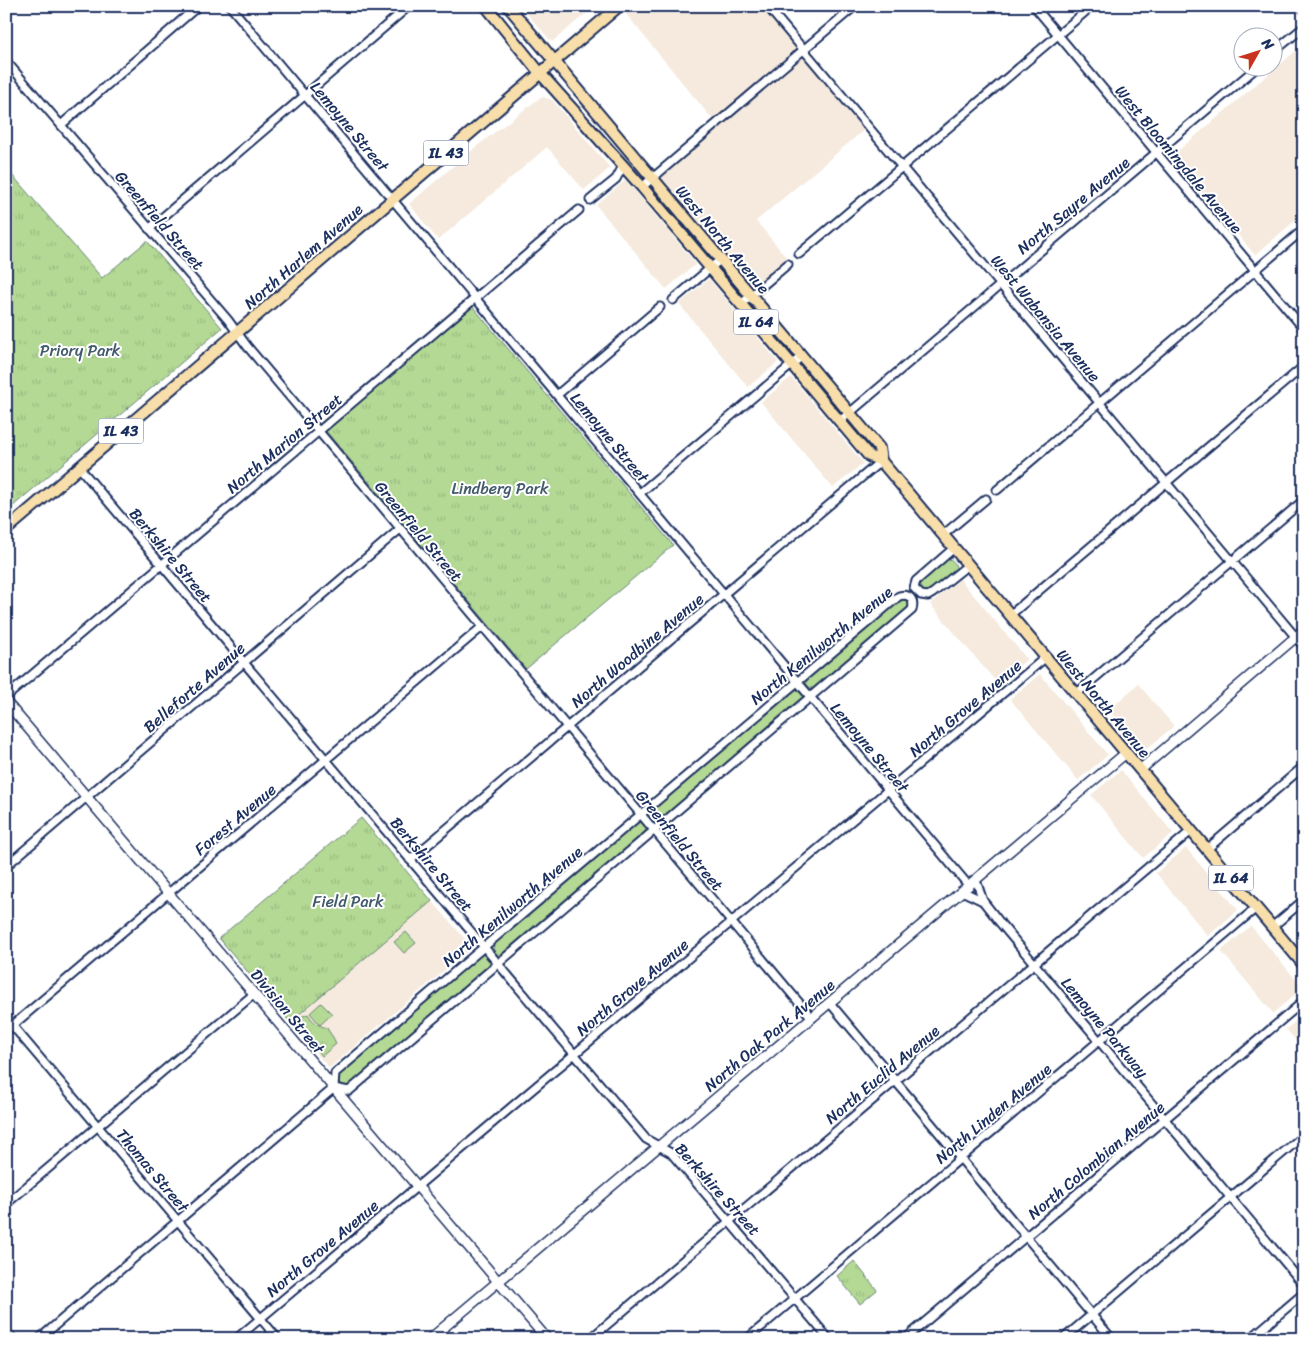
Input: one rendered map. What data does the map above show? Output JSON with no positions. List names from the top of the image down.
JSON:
{
  "streets": {
    "main road": [
      "IL 43",
      "West North Avenue",
      "North Harlem Avenue",
      "IL 64"
    ],
    "street": [
      "Lemoyne Street",
      "West Bloomingdale Avenue",
      "North Sayre Avenue",
      "Greenfield Street",
      "West Wabansia Avenue",
      "North Marion Street",
      "Berkshire Street",
      "North Kenilworth Avenue",
      "North Woodbine Avenue",
      "Belleforte Avenue",
      "North Grove Avenue",
      "Forest Avenue",
      "Division Street",
      "Lemoyne Parkway",
      "North Oak Park Avenue",
      "North Euclid Avenue",
      "North Linden Avenue",
      "North Colombian Avenue",
      "Thomas Street"
    ]
  },
  "crossings": [
    ["Lemoyne Street", "North Harlem Avenue"],
    ["Lemoyne Street", "North Marion Street"],
    ["Lemoyne Street", "North Kenilworth Avenue"],
    ["Lemoyne Street", "North Woodbine Avenue"],
    ["Lemoyne Street", "North Grove Avenue"],
    ["Lemoyne Street", "Lemoyne Parkway"],
    ["Lemoyne Street", "North Oak Park Avenue"],
    ["West Bloomingdale Avenue", "North Sayre Avenue"],
    ["North Sayre Avenue", "West North Avenue"],
    ["North Sayre Avenue", "West Wabansia Avenue"],
    ["Greenfield Street", "North Harlem Avenue"],
    ["Greenfield Street", "North Marion Street"],
    ["Greenfield Street", "North Kenilworth Avenue"],
    ["Greenfield Street", "North Woodbine Avenue"],
    ["Greenfield Street", "Belleforte Avenue"],
    ["Greenfield Street", "North Grove Avenue"],
    ["Greenfield Street", "Forest Avenue"],
    ["Greenfield Street", "North Oak Park Avenue"],
    ["West North Avenue", "North Harlem Avenue"],
    ["West North Avenue", "IL 64"],
    ["West North Avenue", "North Kenilworth Avenue"],
    ["West North Avenue", "North Woodbine Avenue"],
    ["West North Avenue", "North Grove Avenue"],
    ["West North Avenue", "North Oak Park Avenue"],
    ["West North Avenue", "North Euclid Avenue"],
    ["West North Avenue", "North Linden Avenue"],
    ["North Harlem Avenue", "IL 64"],
    ["North Harlem Avenue", "Berkshire Street"],
    ["North Marion Street", "Berkshire Street"],
    ["Berkshire Street", "North Kenilworth Avenue"],
    ["Berkshire Street", "North Woodbine Avenue"],
    ["Berkshire Street", "Belleforte Avenue"],
    ["Berkshire Street", "North Grove Avenue"],
    ["Berkshire Street", "Forest Avenue"],
    ["Berkshire Street", "North Oak Park Avenue"],
    ["Berkshire Street", "North Euclid Avenue"],
    ["Berkshire Street", "North Linden Avenue"],
    ["North Kenilworth Avenue", "Division Street"],
    ["North Kenilworth Avenue", "Thomas Street"],
    ["Belleforte Avenue", "Division Street"],
    ["North Grove Avenue", "Division Street"],
    ["North Grove Avenue", "Thomas Street"],
    ["Forest Avenue", "Division Street"],
    ["Forest Avenue", "Thomas Street"],
    ["Division Street", "North Oak Park Avenue"],
    ["Lemoyne Parkway", "North Oak Park Avenue"],
    ["Lemoyne Parkway", "North Euclid Avenue"],
    ["Lemoyne Parkway", "North Linden Avenue"],
    ["Lemoyne Parkway", "North Colombian Avenue"]
  ],
  "parks": ["Priory Park", "Lindberg Park", "Field Park"],
  "north": "top right"
}
